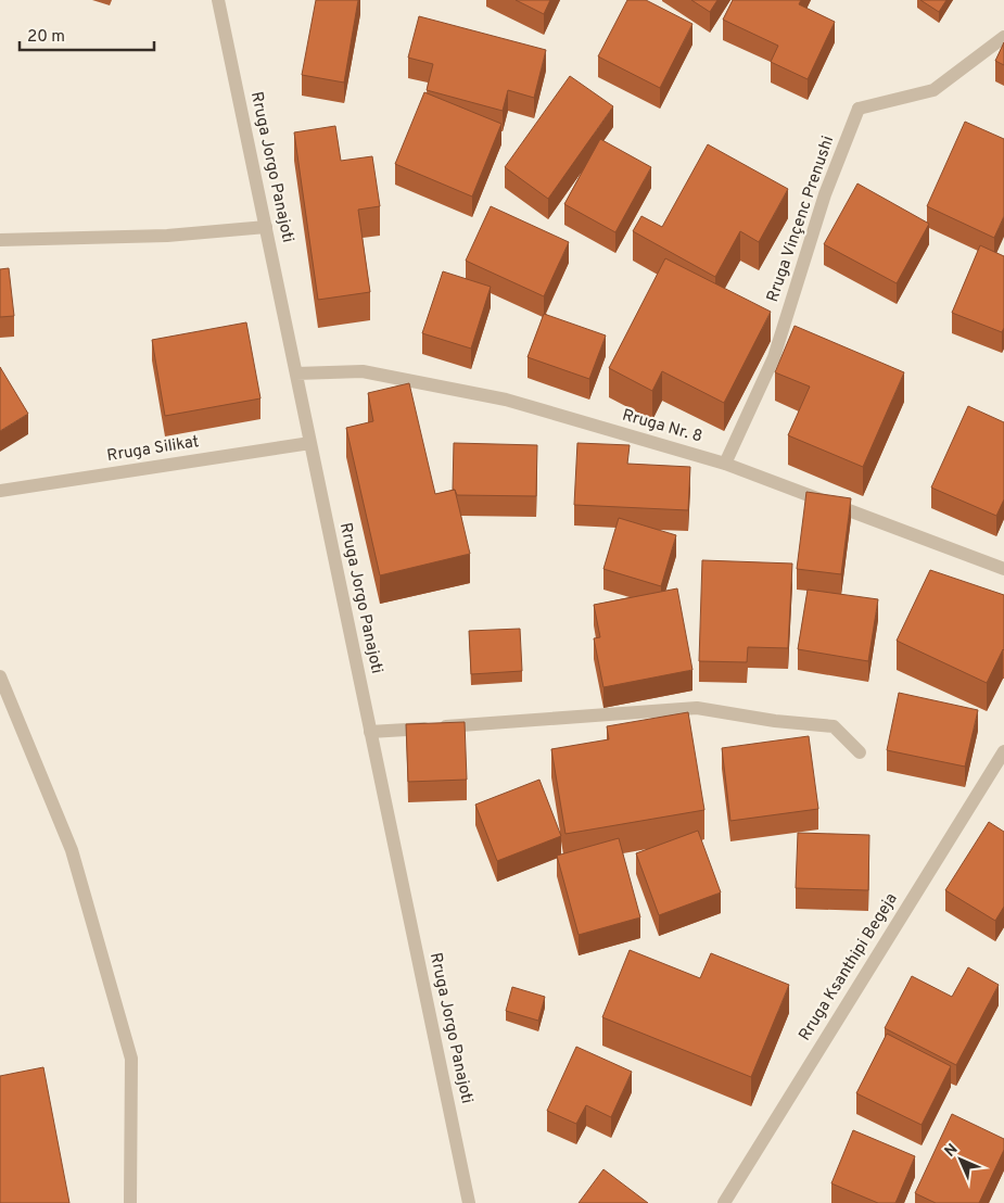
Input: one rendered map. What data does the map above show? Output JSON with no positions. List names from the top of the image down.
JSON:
{
  "streets": {
    "street": [
      "Rruga Jorgo Panajoti",
      "Rruga Vinçenc Prenushi",
      "Rruga Nr. 8",
      "Rruga Silikat",
      "Rruga Ksanthipi Begeja"
    ]
  },
  "crossings": [
    ["Rruga Jorgo Panajoti", "Rruga Nr. 8"],
    ["Rruga Jorgo Panajoti", "Rruga Silikat"],
    ["Rruga Vinçenc Prenushi", "Rruga Nr. 8"]
  ],
  "scale_bar": "20 m",
  "north": "top left"
}
